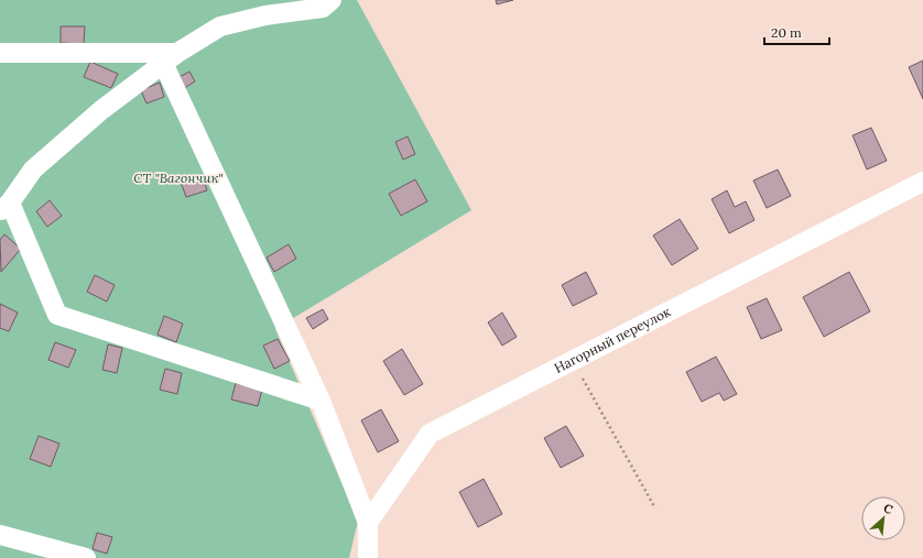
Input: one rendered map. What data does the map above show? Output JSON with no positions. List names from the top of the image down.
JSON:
{
  "streets": {
    "street": ["Нагорный переулок"]
  },
  "parks": ["СТ \"Вагончик\""],
  "scale_bar": "20 m",
  "north": "top right"
}
